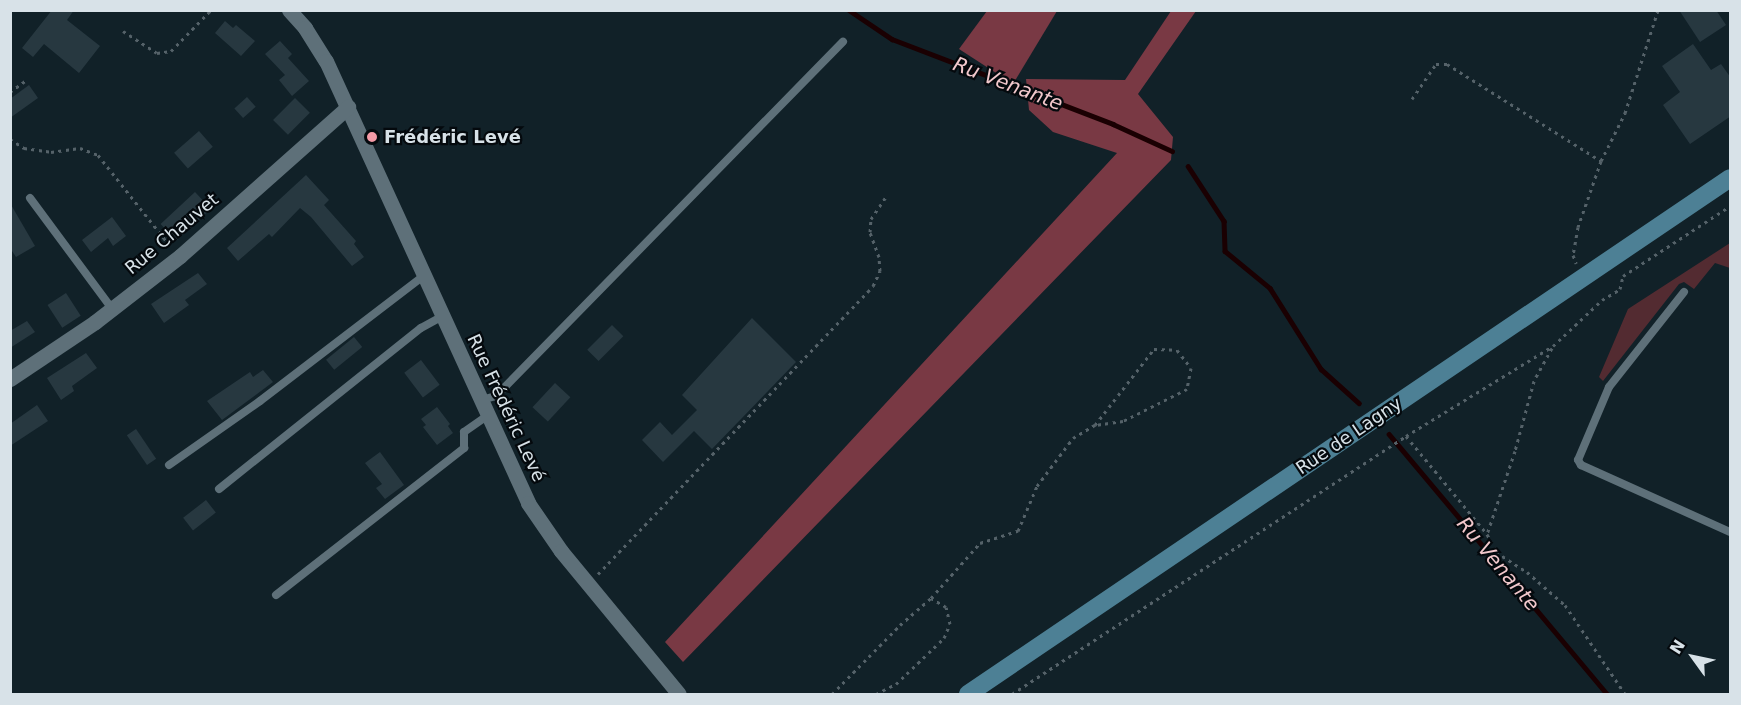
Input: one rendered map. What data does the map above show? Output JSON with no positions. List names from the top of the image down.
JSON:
{
  "streets": {
    "main road": ["Rue de Lagny"],
    "street": ["Rue Chauvet", "Rue Frédéric Levé"]
  },
  "crossings": [
    ["Rue Chauvet", "Rue Frédéric Levé"]
  ],
  "water": ["Ru Venante"],
  "places": ["Frédéric Levé"],
  "north": "top left"
}
